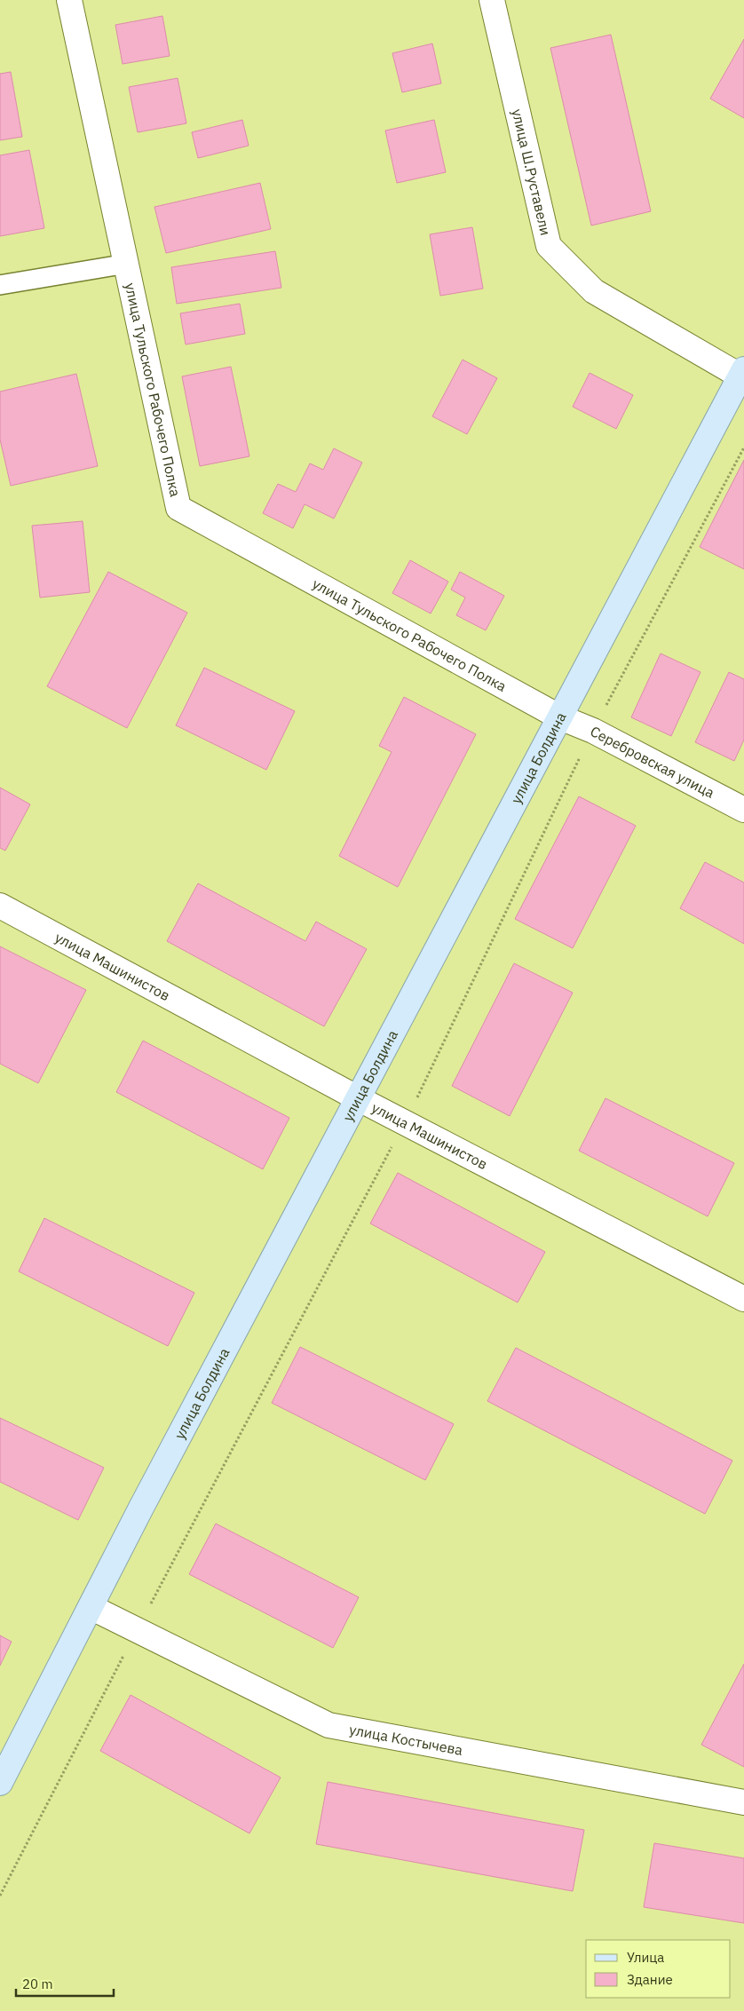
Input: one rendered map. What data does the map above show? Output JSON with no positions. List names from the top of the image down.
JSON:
{
  "streets": {
    "main road": ["улица Болдина"],
    "street": [
      "улица Ш.Руставели",
      "улица Тульского Рабочего Полка",
      "Серебровская улица",
      "улица Машинистов",
      "улица Костычева"
    ]
  },
  "crossings": [
    ["улица Ш.Руставели", "улица Болдина"],
    ["улица Тульского Рабочего Полка", "улица Болдина"],
    ["улица Тульского Рабочего Полка", "Серебровская улица"],
    ["улица Болдина", "Серебровская улица"],
    ["улица Болдина", "улица Машинистов"],
    ["улица Болдина", "улица Костычева"]
  ],
  "legend": ["Улица", "Здание"],
  "scale_bar": "20 m"
}
